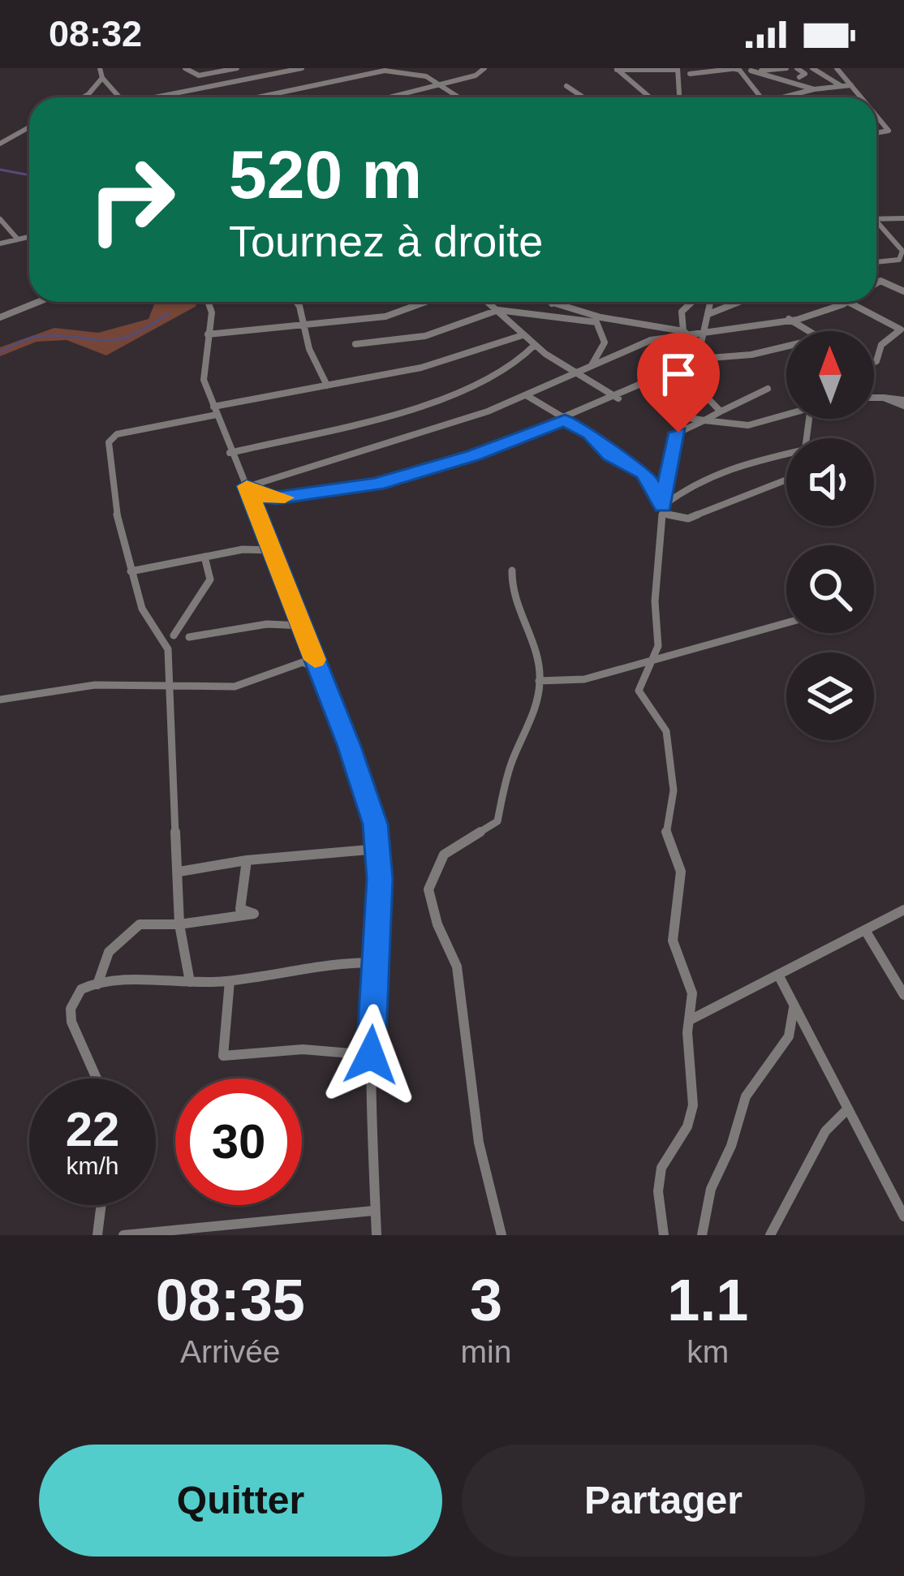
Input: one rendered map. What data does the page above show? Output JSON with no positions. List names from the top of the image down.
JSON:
{
  "north": "top",
  "page": {
    "status": "08:32",
    "turn": ["520 m", "Tournez à droite"],
    "speed": "22 km/h",
    "limit": "30",
    "eta": [
      "08:35",
      "Arrivée",
      "3",
      "min",
      "1.1",
      "km"
    ],
    "buttons": ["Quitter", "Partager"]
  }
}
